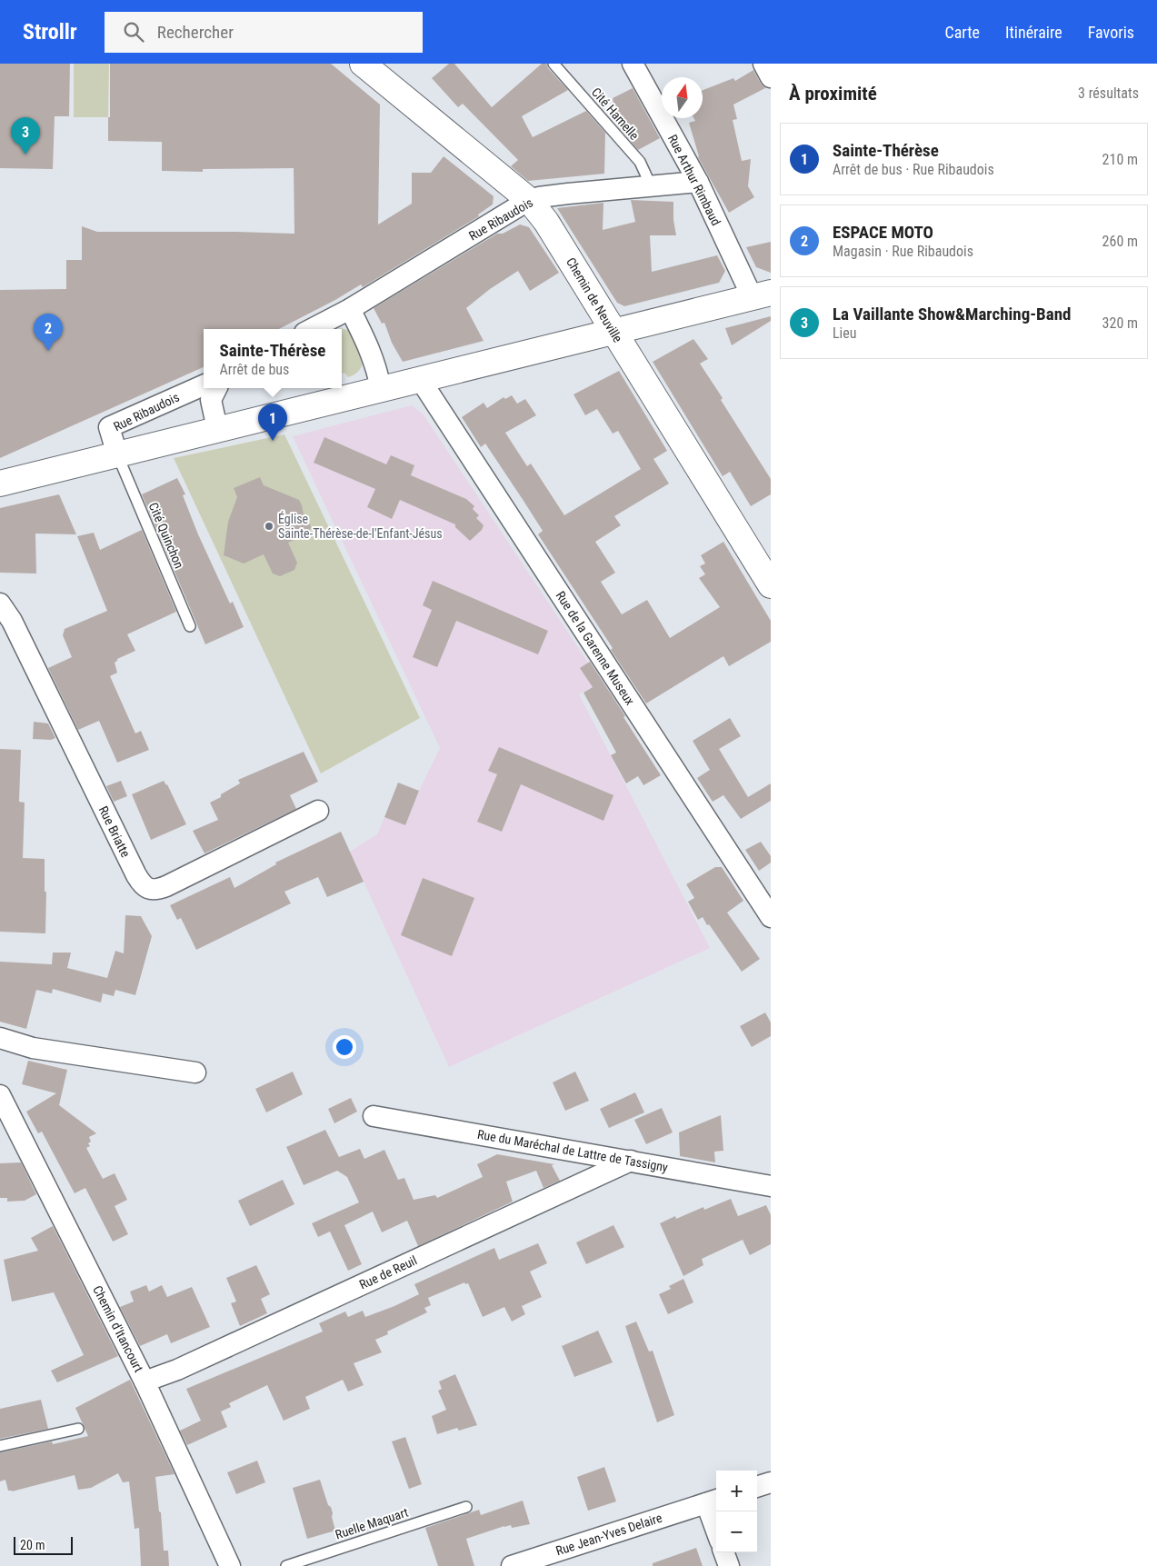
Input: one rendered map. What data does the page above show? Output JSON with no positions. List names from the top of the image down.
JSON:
{
  "streets": {
    "main road": ["Chemin de Neuville"],
    "street": [
      "Rue Arthur Rimbaud",
      "Rue Ribaudois",
      "Rue de la Garenne Museux",
      "Rue Briatte",
      "Rue du Maréchal de Lattre de Tassigny",
      "Rue de Reuil",
      "Chemin d'Itancourt",
      "Rue Jean-Yves Delaire"
    ],
    "lane": ["Cité Hamelle", "Cité Quinchon", "Ruelle Maquart"]
  },
  "crossings": [
    ["Cité Hamelle", "Rue Ribaudois"],
    ["Rue Arthur Rimbaud", "Rue Ribaudois"],
    ["Rue Ribaudois", "Chemin de Neuville"],
    ["Rue Ribaudois", "Cité Quinchon"],
    ["Rue du Maréchal de Lattre de Tassigny", "Rue de Reuil"],
    ["Rue de Reuil", "Chemin d'Itancourt"]
  ],
  "places": ["Église Sainte-Thérèse-de-l'Enfant-Jésus"],
  "scale_bar": "20 m",
  "north": "top",
  "page": {
    "header": "Strollr",
    "search": "Rechercher",
    "nav": ["Carte", "Itinéraire", "Favoris"],
    "heading": ["À proximité", "3 résultats"],
    "pins": ["3", "2", "1"],
    "list": [
      {
        "mark": "1",
        "name": "Sainte-Thérèse",
        "note": "Arrêt de bus · Rue Ribaudois",
        "value": "210 m"
      },
      {
        "mark": "2",
        "name": "ESPACE MOTO",
        "note": "Magasin · Rue Ribaudois",
        "value": "260 m"
      },
      {
        "mark": "3",
        "name": "La Vaillante Show&Marching-Band",
        "note": "Lieu",
        "value": "320 m"
      }
    ],
    "popup": ["Sainte-Thérèse", "Arrêt de bus"],
    "map_buttons": ["+", "−"],
    "scale": "20 m"
  }
}
